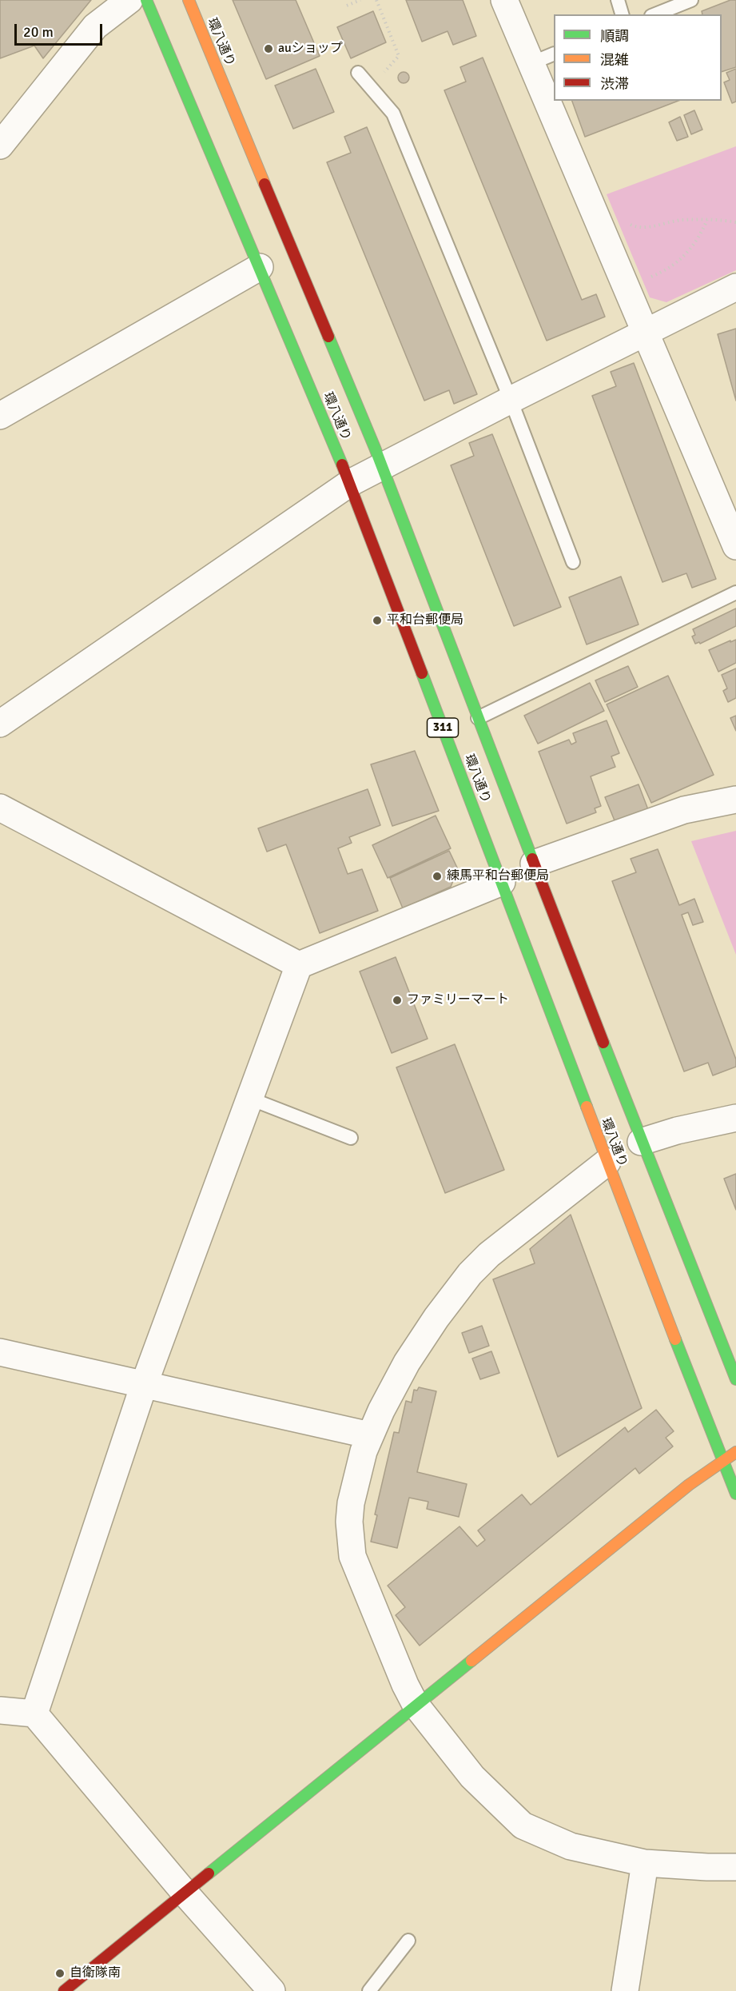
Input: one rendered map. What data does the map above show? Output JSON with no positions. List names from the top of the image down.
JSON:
{
  "streets": {
    "main road": ["環八通り", "311"]
  },
  "places": [
    "auショップ",
    "平和台郵便局",
    "練馬平和台郵便局",
    "ファミリーマート",
    "自衛隊南"
  ],
  "legend": ["順調", "混雑", "渋滞"],
  "scale_bar": "20 m"
}
